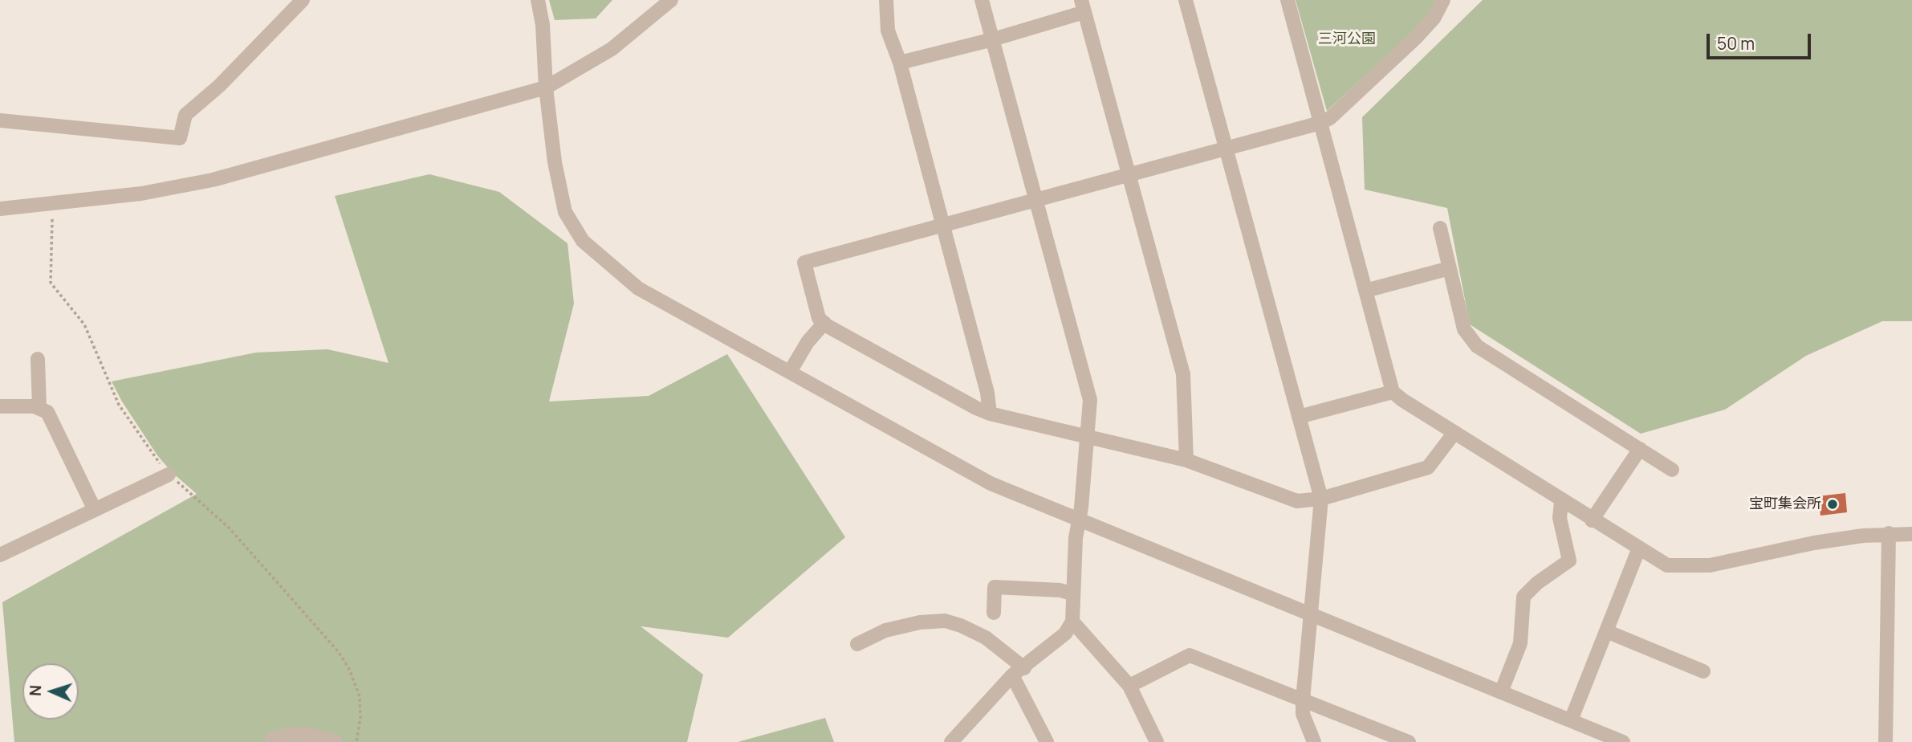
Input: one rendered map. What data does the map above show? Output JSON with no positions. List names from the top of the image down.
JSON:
{
  "parks": ["三河公園"],
  "places": ["宝町集会所"],
  "scale_bar": "50 m",
  "north": "left"
}
